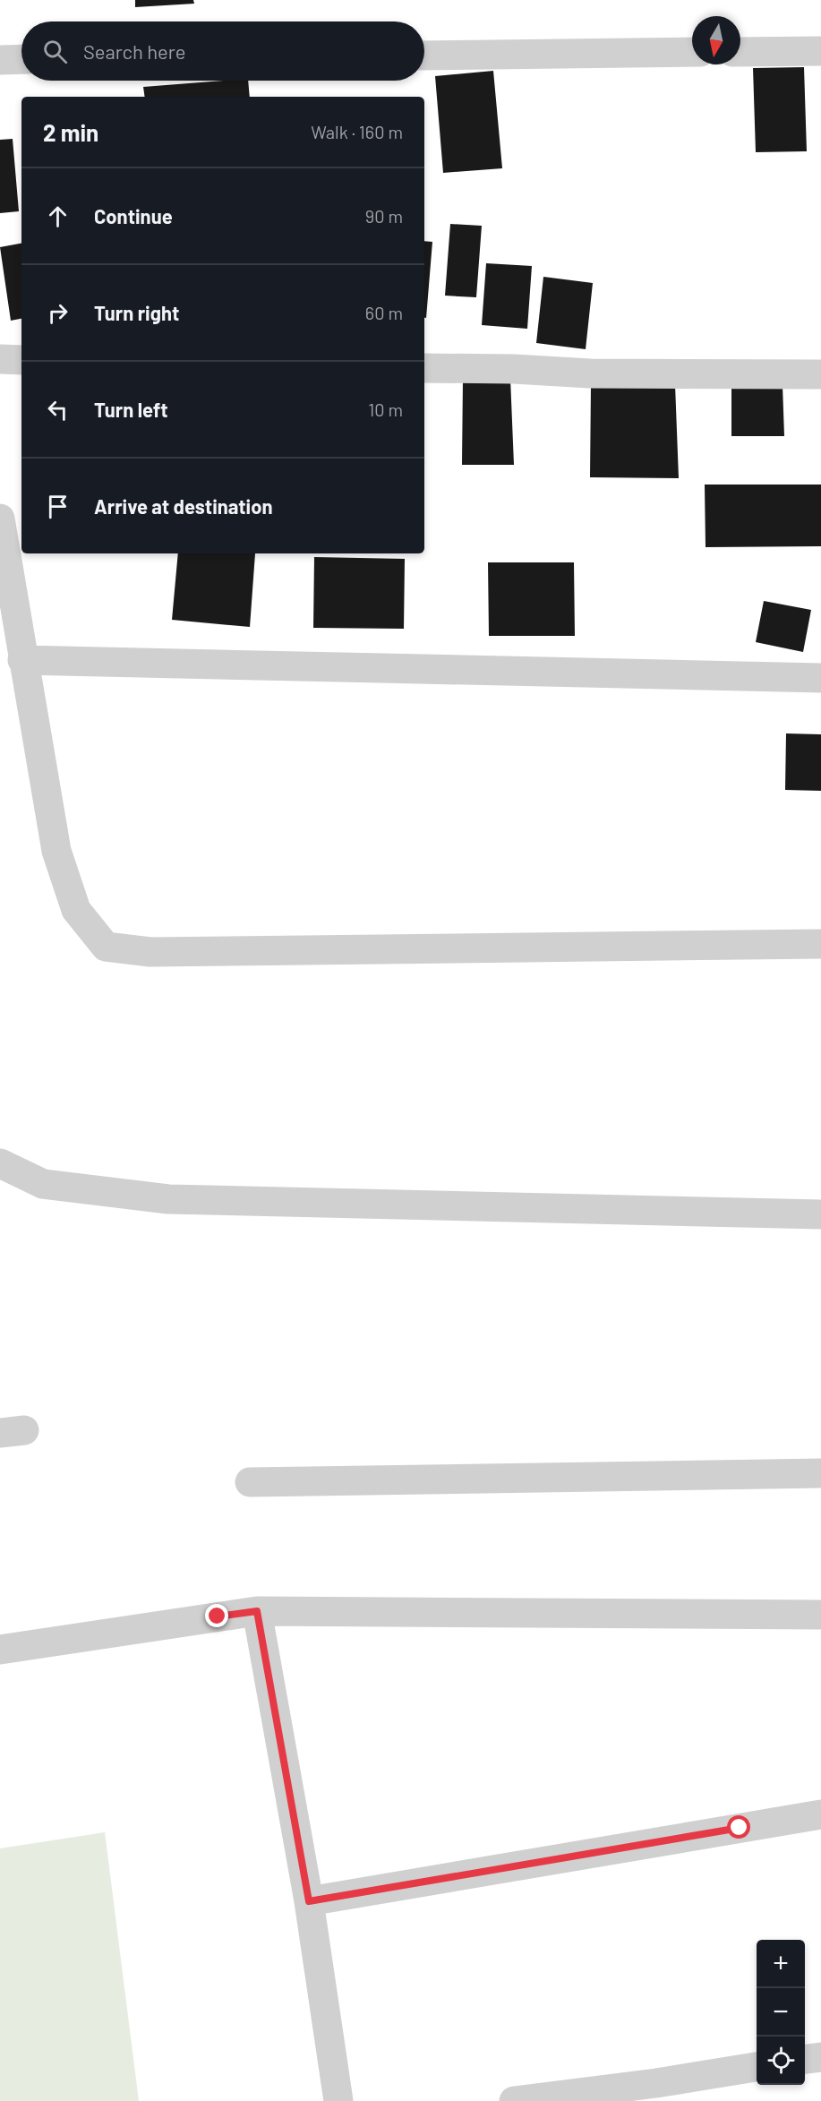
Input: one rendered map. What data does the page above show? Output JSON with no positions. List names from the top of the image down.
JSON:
{
  "north": "bottom",
  "page": {
    "search": "Search here",
    "heading": ["2 min", "Walk · 160 m"],
    "list": [
      ["Continue", "90 m"],
      ["Turn right", "60 m"],
      ["Turn left", "10 m"],
      "Arrive at destination"
    ],
    "map_buttons": ["+", "−"]
  }
}
